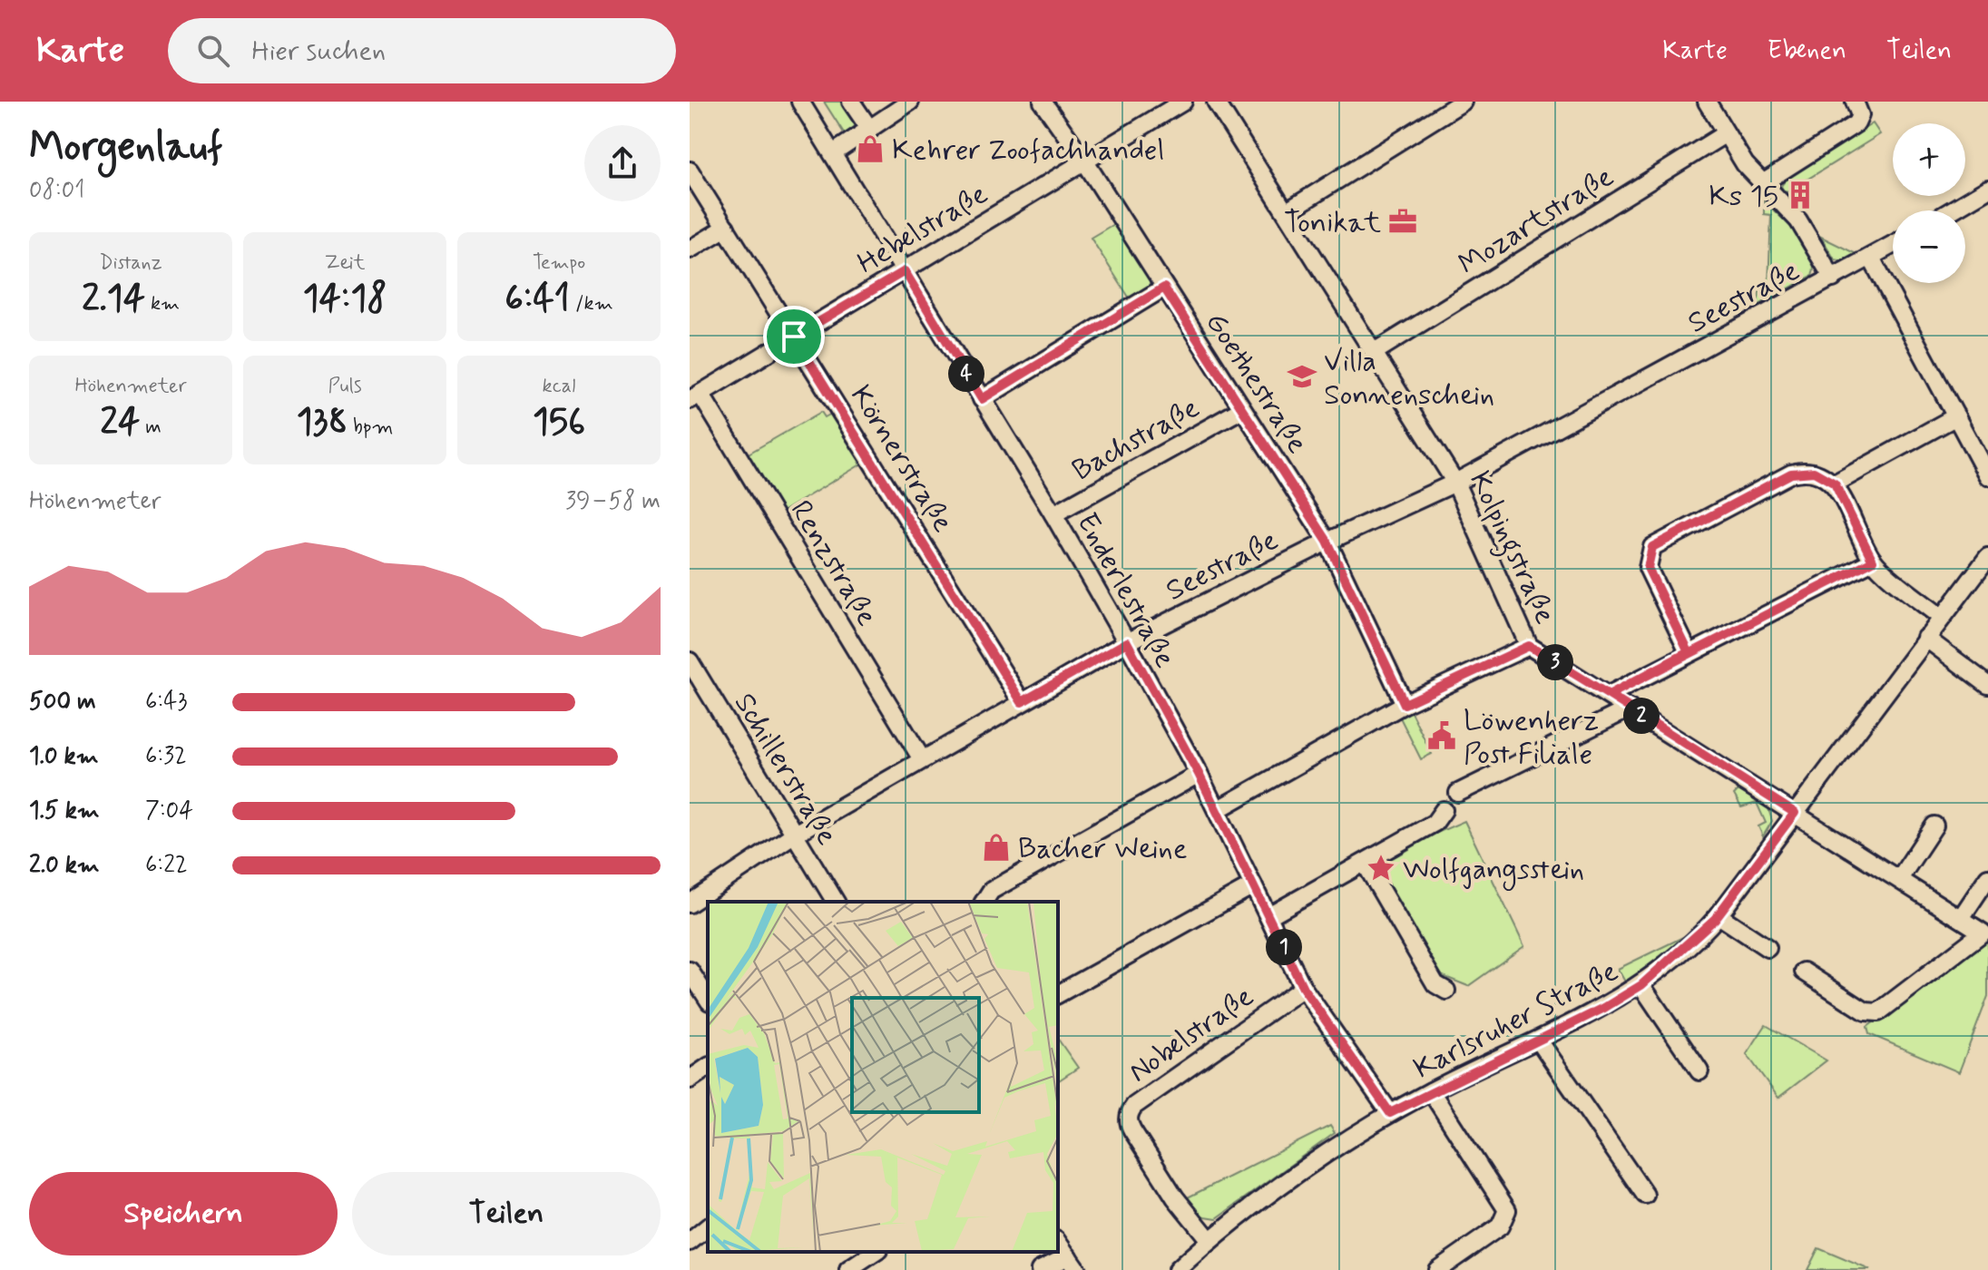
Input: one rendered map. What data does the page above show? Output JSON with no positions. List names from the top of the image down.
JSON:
{
  "streets": {
    "street": [
      "Mozartstraße",
      "Hebelstraße",
      "Seestraße",
      "Goethestraße",
      "Bachstraße",
      "Körnerstraße",
      "Kolpingstraße",
      "Renzstraße",
      "Enderlestraße",
      "Schillerstraße",
      "Karlsruher Straße",
      "Nobelstraße"
    ]
  },
  "crossings": [
    ["Mozartstraße", "Kolpingstraße"],
    ["Hebelstraße", "Goethestraße"],
    ["Hebelstraße", "Körnerstraße"],
    ["Hebelstraße", "Renzstraße"],
    ["Hebelstraße", "Enderlestraße"],
    ["Seestraße", "Goethestraße"],
    ["Seestraße", "Körnerstraße"],
    ["Seestraße", "Kolpingstraße"],
    ["Seestraße", "Renzstraße"],
    ["Seestraße", "Enderlestraße"],
    ["Seestraße", "Schillerstraße"],
    ["Goethestraße", "Bachstraße"],
    ["Bachstraße", "Enderlestraße"],
    ["Kolpingstraße", "Karlsruher Straße"],
    ["Enderlestraße", "Karlsruher Straße"],
    ["Enderlestraße", "Nobelstraße"],
    ["Karlsruher Straße", "Nobelstraße"]
  ],
  "places": {
    "shop": ["Kehrer Zoofachhandel", "Bacher Weine"],
    "building": ["Ks 15"],
    "office": ["Tonikat"],
    "school or university": ["Villa Sonnenschein"],
    "public building": ["Löwenherz Post Filiale"],
    "place": ["Wolfgangsstein"]
  },
  "page": {
    "header": "Karte",
    "search": "Hier suchen",
    "nav": ["Karte", "Ebenen", "Teilen"],
    "heading": ["Morgenlauf", "08:01"],
    "map_buttons": ["+", "−"],
    "stats": [
      ["Distanz", "2.14 km"],
      ["Zeit", "14:18"],
      ["Tempo", "6:41 /km"],
      ["Höhenmeter", "24 m"],
      ["Puls", "138 bpm"],
      ["kcal", "156"]
    ],
    "pins": [
      "4",
      "3",
      "2",
      "1"
    ],
    "chart": ["Höhenmeter", "39–58 m"],
    "list": [
      {
        "name": "500 m",
        "note": "6:43"
      },
      {
        "name": "1.0 km",
        "note": "6:32"
      },
      {
        "name": "1.5 km",
        "note": "7:04"
      },
      {
        "name": "2.0 km",
        "note": "6:22"
      }
    ],
    "buttons": ["Speichern", "Teilen"]
  }
}
